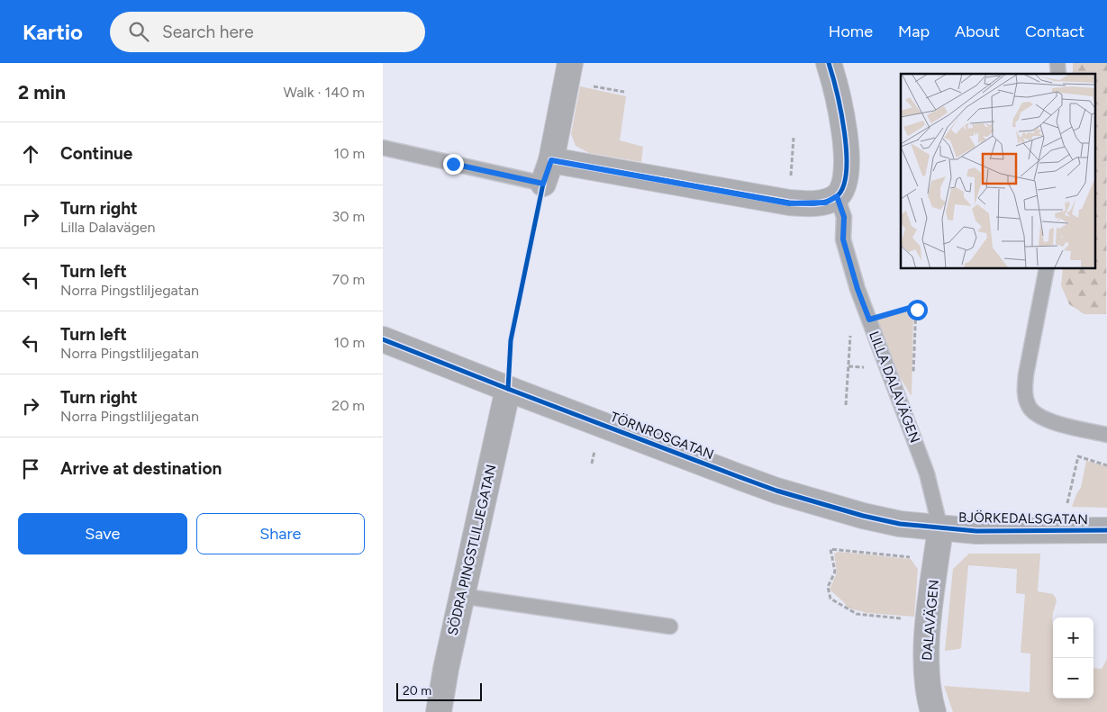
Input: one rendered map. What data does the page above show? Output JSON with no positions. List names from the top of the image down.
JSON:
{
  "streets": {
    "street": [
      "TÖRNROSGATAN",
      "BJÖRKEDALSGATAN",
      "SÖDRA PINGSTLILJEGATAN",
      "DALAVÄGEN"
    ],
    "lane": ["LILLA DALAVÄGEN"]
  },
  "crossings": [
    ["LILLA DALAVÄGEN", "TÖRNROSGATAN"],
    ["LILLA DALAVÄGEN", "BJÖRKEDALSGATAN"],
    ["LILLA DALAVÄGEN", "DALAVÄGEN"],
    ["TÖRNROSGATAN", "BJÖRKEDALSGATAN"],
    ["TÖRNROSGATAN", "SÖDRA PINGSTLILJEGATAN"],
    ["TÖRNROSGATAN", "DALAVÄGEN"],
    ["BJÖRKEDALSGATAN", "DALAVÄGEN"]
  ],
  "scale_bar": "20 m",
  "page": {
    "header": "Kartio",
    "search": "Search here",
    "nav": [
      "Home",
      "Map",
      "About",
      "Contact"
    ],
    "heading": ["2 min", "Walk · 140 m"],
    "list": [
      ["Continue", "10 m"],
      ["Turn right", "Lilla Dalavägen", "30 m"],
      ["Turn left", "Norra Pingstliljegatan", "70 m"],
      ["Turn left", "Norra Pingstliljegatan", "10 m"],
      ["Turn right", "Norra Pingstliljegatan", "20 m"],
      "Arrive at destination"
    ],
    "buttons": ["Save", "Share"],
    "map_buttons": ["+", "−"],
    "scale": "20 m"
  }
}
